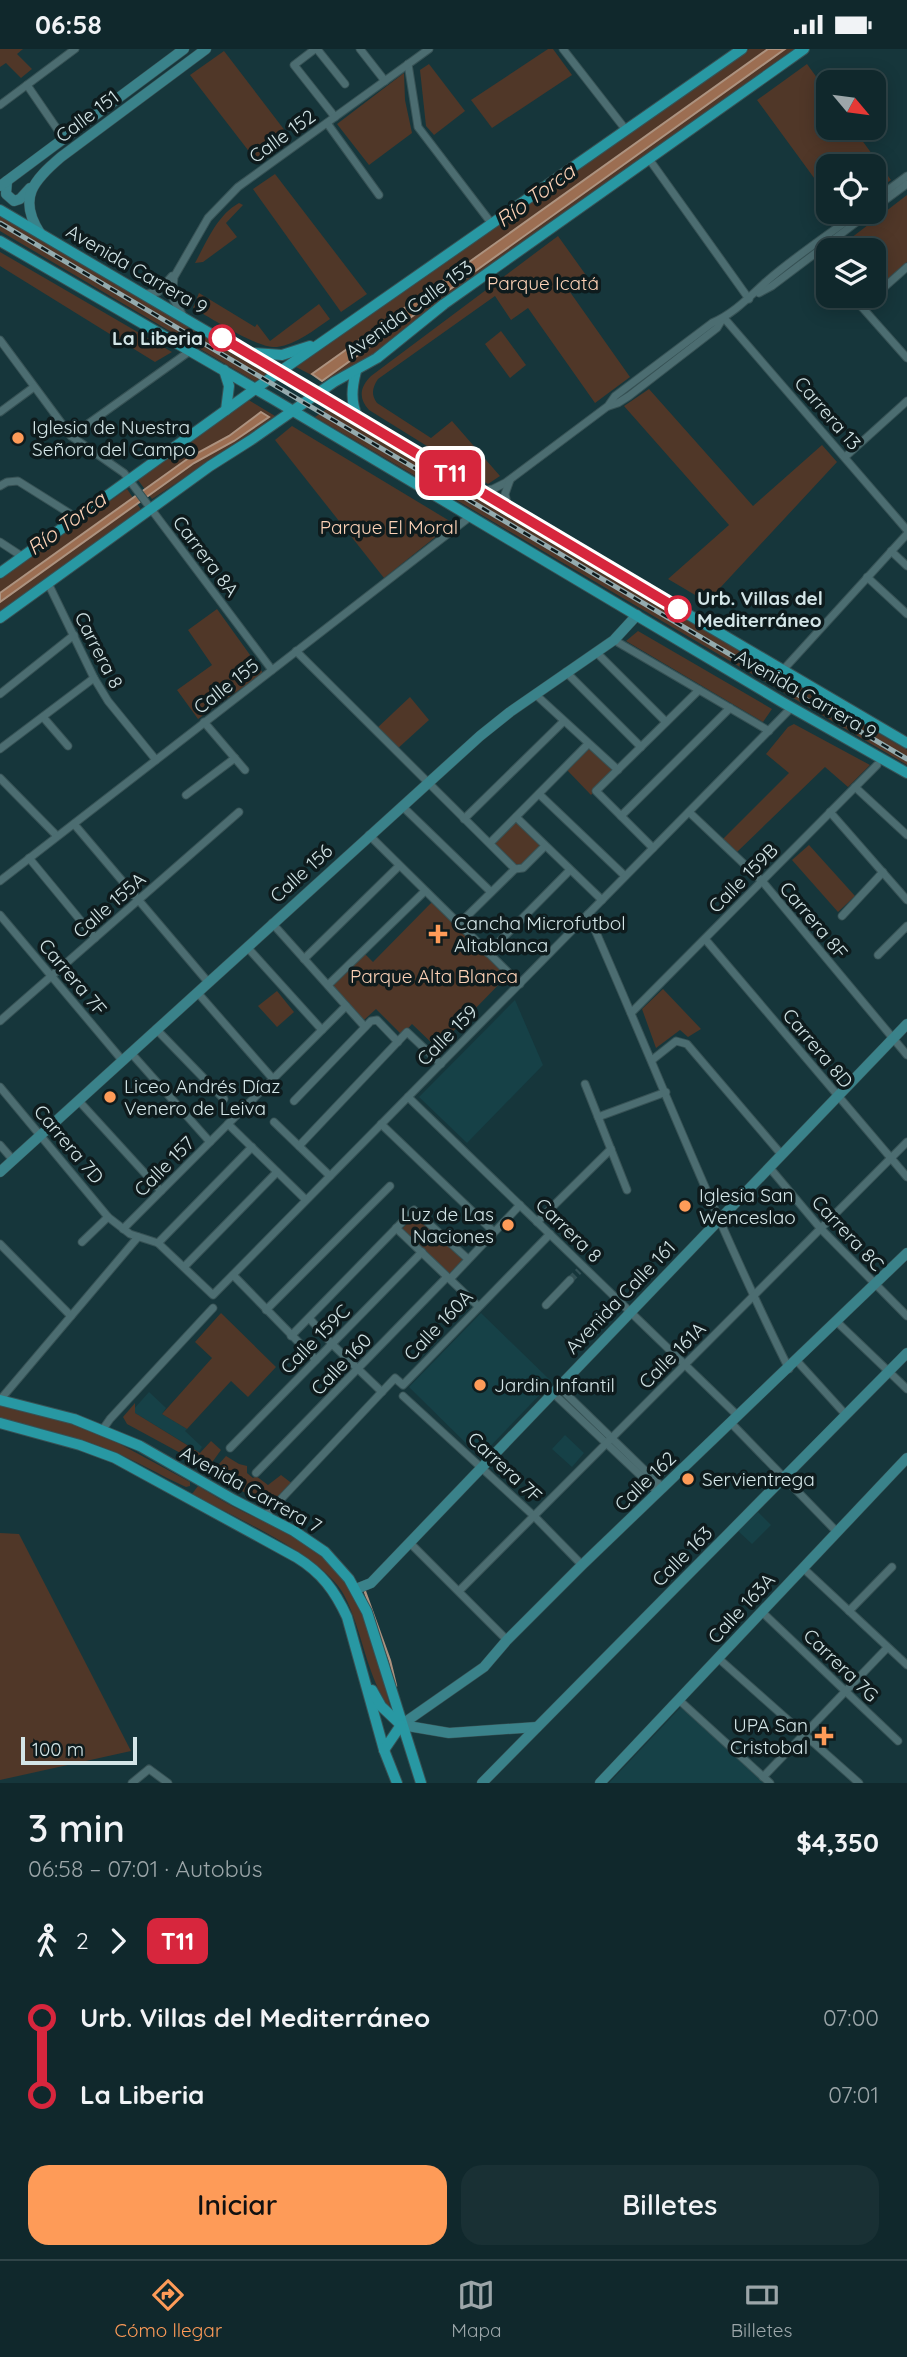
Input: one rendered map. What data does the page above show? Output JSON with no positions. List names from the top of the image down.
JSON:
{
  "streets": {
    "main road": ["Avenida Carrera 9", "Avenida Calle 153", "Avenida Carrera 7"],
    "street": [
      "Calle 151",
      "Calle 152",
      "Carrera 13",
      "Carrera 8A",
      "Carrera 8",
      "Calle 155",
      "Calle 156",
      "Calle 159B",
      "Calle 155A",
      "Carrera 8F",
      "Carrera 7F",
      "Calle 159",
      "Carrera 8D",
      "Carrera 7D",
      "Calle 157",
      "Carrera 8C",
      "Avenida Calle 161",
      "Calle 160A",
      "Calle 159C",
      "Calle 161A",
      "Calle 160",
      "Calle 162",
      "Calle 163",
      "Calle 163A",
      "Carrera 7G"
    ]
  },
  "crossings": [
    ["Calle 152", "Avenida Carrera 9"],
    ["Avenida Carrera 9", "Avenida Calle 153"],
    ["Avenida Carrera 9", "Calle 155"],
    ["Avenida Carrera 9", "Calle 156"],
    ["Avenida Carrera 9", "Calle 159"],
    ["Avenida Calle 153", "Carrera 8A"],
    ["Avenida Calle 153", "Carrera 8"],
    ["Carrera 8A", "Calle 155"],
    ["Carrera 8", "Calle 155"],
    ["Carrera 8", "Calle 159"],
    ["Carrera 8", "Avenida Calle 161"],
    ["Carrera 8", "Calle 160A"],
    ["Carrera 8", "Calle 161A"],
    ["Carrera 8", "Calle 160"],
    ["Carrera 8", "Calle 162"],
    ["Carrera 8", "Calle 163"],
    ["Carrera 8", "Calle 163A"],
    ["Calle 156", "Carrera 7F"],
    ["Calle 156", "Carrera 7D"],
    ["Calle 159B", "Carrera 8F"],
    ["Calle 159B", "Carrera 8D"],
    ["Calle 155A", "Carrera 7F"],
    ["Carrera 8F", "Calle 159"],
    ["Carrera 8F", "Avenida Calle 161"],
    ["Carrera 7F", "Calle 157"],
    ["Carrera 7F", "Avenida Calle 161"],
    ["Carrera 7F", "Calle 161A"],
    ["Carrera 7F", "Calle 162"],
    ["Calle 159", "Carrera 7D"],
    ["Carrera 8D", "Avenida Calle 161"],
    ["Carrera 8D", "Calle 161A"],
    ["Carrera 7D", "Calle 157"],
    ["Carrera 8C", "Avenida Calle 161"],
    ["Carrera 8C", "Calle 161A"],
    ["Carrera 8C", "Calle 162"],
    ["Avenida Calle 161", "Avenida Carrera 7"],
    ["Calle 160A", "Avenida Carrera 7"],
    ["Calle 162", "Avenida Carrera 7"],
    ["Calle 163A", "Carrera 7G"]
  ],
  "water": ["Río Torca"],
  "parks": ["Parque Icatá", "Parque El Moral", "Parque Alta Blanca"],
  "places": {
    "other": [
      "La Liberia",
      "Iglesia de Nuestra Señora del Campo",
      "Urb. Villas del Mediterráneo",
      "Liceo Andrés Díaz Venero de Leiva",
      "Iglesia San Wenceslao",
      "Luz de Las Naciones",
      "Jardin Infantil",
      "Servientrega"
    ],
    "health": ["Cancha Microfutbol Altablanca", "UPA San Cristobal"]
  },
  "lines": ["bus line T11"],
  "scale_bar": "100 m",
  "north": "bottom right",
  "page": {
    "status": "06:58",
    "on_map": "T11",
    "scale": "100 m",
    "heading": ["3 min", "06:58 – 07:01 · Autobús", "$4,350"],
    "legs": ["2", "T11"],
    "list": [
      {
        "name": "Urb. Villas del Mediterráneo",
        "value": "07:00"
      },
      {
        "name": "La Liberia",
        "value": "07:01"
      }
    ],
    "buttons": ["Iniciar", "Billetes"],
    "tabs": ["Cómo llegar", "Mapa", "Billetes"]
  }
}
